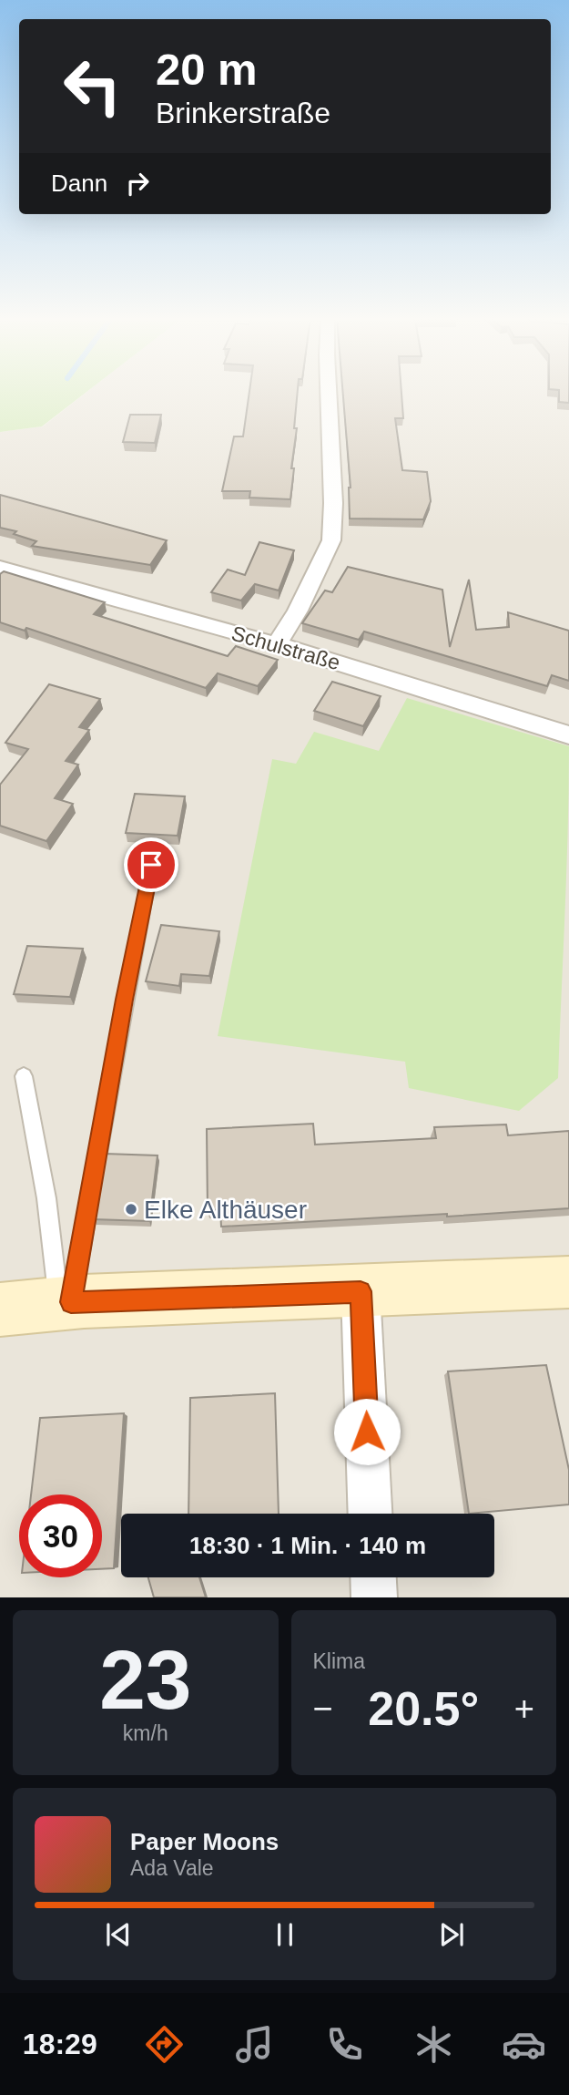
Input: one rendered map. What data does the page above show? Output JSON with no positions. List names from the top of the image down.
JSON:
{
  "streets": {
    "street": ["Schulstraße"]
  },
  "places": ["Elke Althäuser"],
  "page": {
    "turn": ["20 m", "Brinkerstraße"],
    "then": "Dann",
    "limit": "30",
    "trip": "18:30 · 1 Min. · 140 m",
    "tile": [
      ["23", "km/h"],
      "Klima"
    ],
    "heat": ["−", "20.5°", "+"],
    "song": ["Paper Moons", "Ada Vale"],
    "tabs": "18:29"
  }
}
